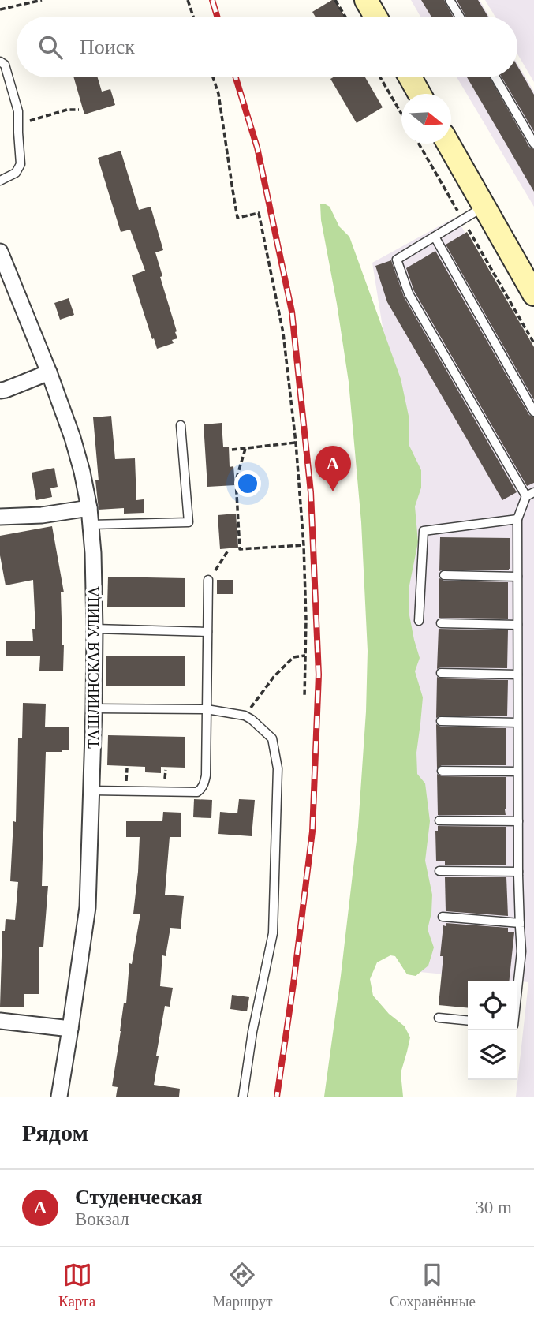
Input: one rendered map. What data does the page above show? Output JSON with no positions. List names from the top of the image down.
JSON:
{
  "streets": {
    "street": ["ТАШЛИНСКАЯ УЛИЦА"]
  },
  "north": "right",
  "page": {
    "search": "Поиск",
    "pins": "A",
    "heading": "Рядом",
    "list": [
      {
        "mark": "A",
        "name": "Студенческая",
        "note": "Вокзал",
        "value": "30 m"
      }
    ],
    "nav": ["Карта", "Маршрут", "Сохранённые"]
  }
}
